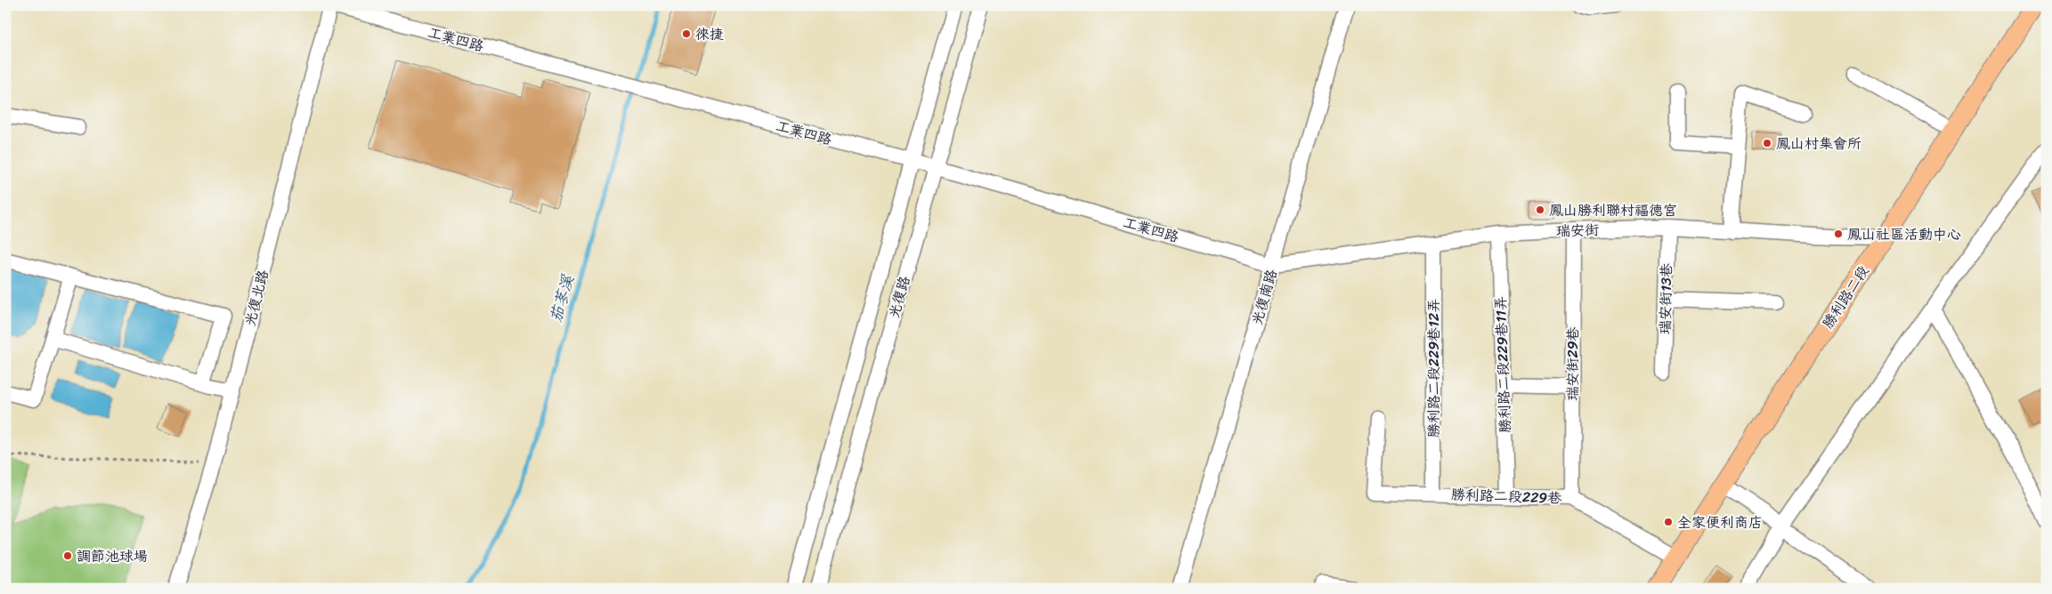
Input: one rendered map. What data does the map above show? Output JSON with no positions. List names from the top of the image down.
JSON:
{
  "streets": {
    "main road": ["勝利路二段"],
    "street": [
      "工業四路",
      "瑞安街",
      "光復路",
      "光復南路",
      "光復北路",
      "瑞安街13巷",
      "瑞安街29巷",
      "勝利路二段229巷11弄",
      "勝利路二段229巷12弄",
      "勝利路二段229巷"
    ]
  },
  "crossings": [
    ["工業四路", "瑞安街"],
    ["工業四路", "光復路"],
    ["工業四路", "光復南路"],
    ["工業四路", "光復北路"],
    ["瑞安街", "光復南路"],
    ["瑞安街", "勝利路二段"],
    ["瑞安街", "瑞安街13巷"],
    ["瑞安街", "瑞安街29巷"],
    ["瑞安街", "勝利路二段229巷11弄"],
    ["瑞安街", "勝利路二段229巷12弄"],
    ["勝利路二段", "勝利路二段229巷"],
    ["瑞安街29巷", "勝利路二段229巷"],
    ["勝利路二段229巷11弄", "勝利路二段229巷"],
    ["勝利路二段229巷12弄", "勝利路二段229巷"]
  ],
  "water": ["茄苳溪"],
  "places": [
    "徠捷",
    "鳳山村集會所",
    "鳳山勝利聯村福德宮",
    "鳳山社區活動中心",
    "全家便利商店",
    "調節池球場"
  ]
}
